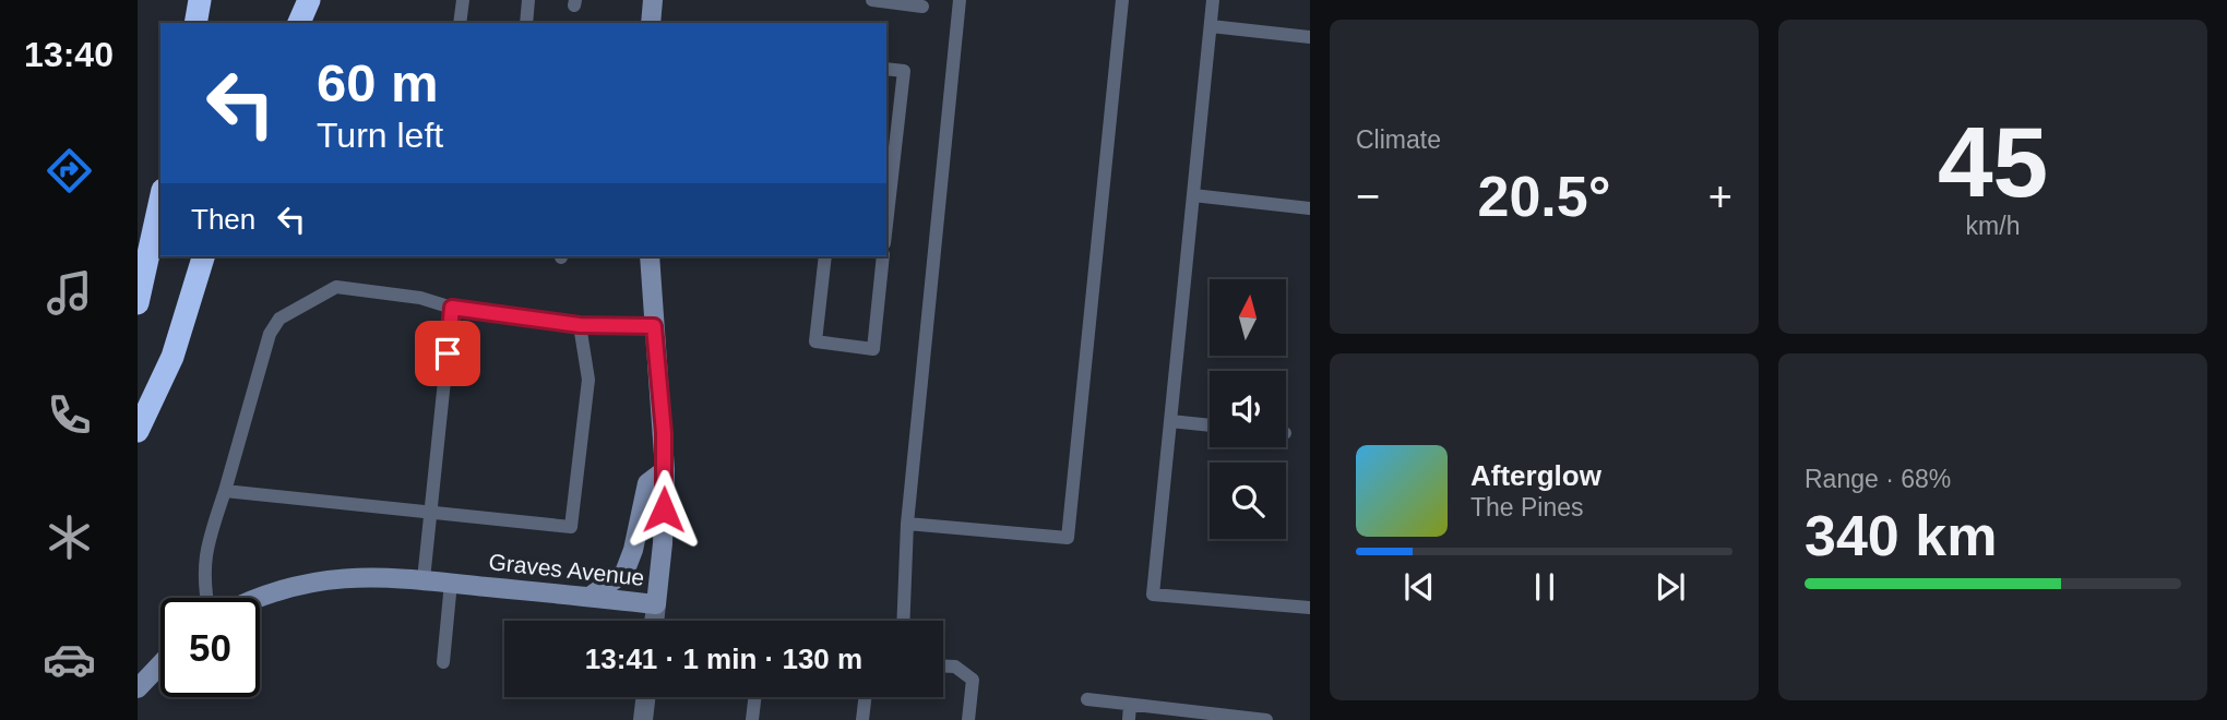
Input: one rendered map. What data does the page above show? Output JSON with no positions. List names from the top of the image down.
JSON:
{
  "streets": {
    "main road": ["Graves Avenue"]
  },
  "north": "top",
  "page": {
    "tabs": "13:40",
    "tile": [
      "Climate",
      ["45", "km/h"],
      ["Range · 68%", "340 km"]
    ],
    "turn": ["60 m", "Turn left"],
    "heat": ["−", "20.5°", "+"],
    "then": "Then",
    "song": ["Afterglow", "The Pines"],
    "limit": "50",
    "trip": "13:41 · 1 min · 130 m"
  }
}
